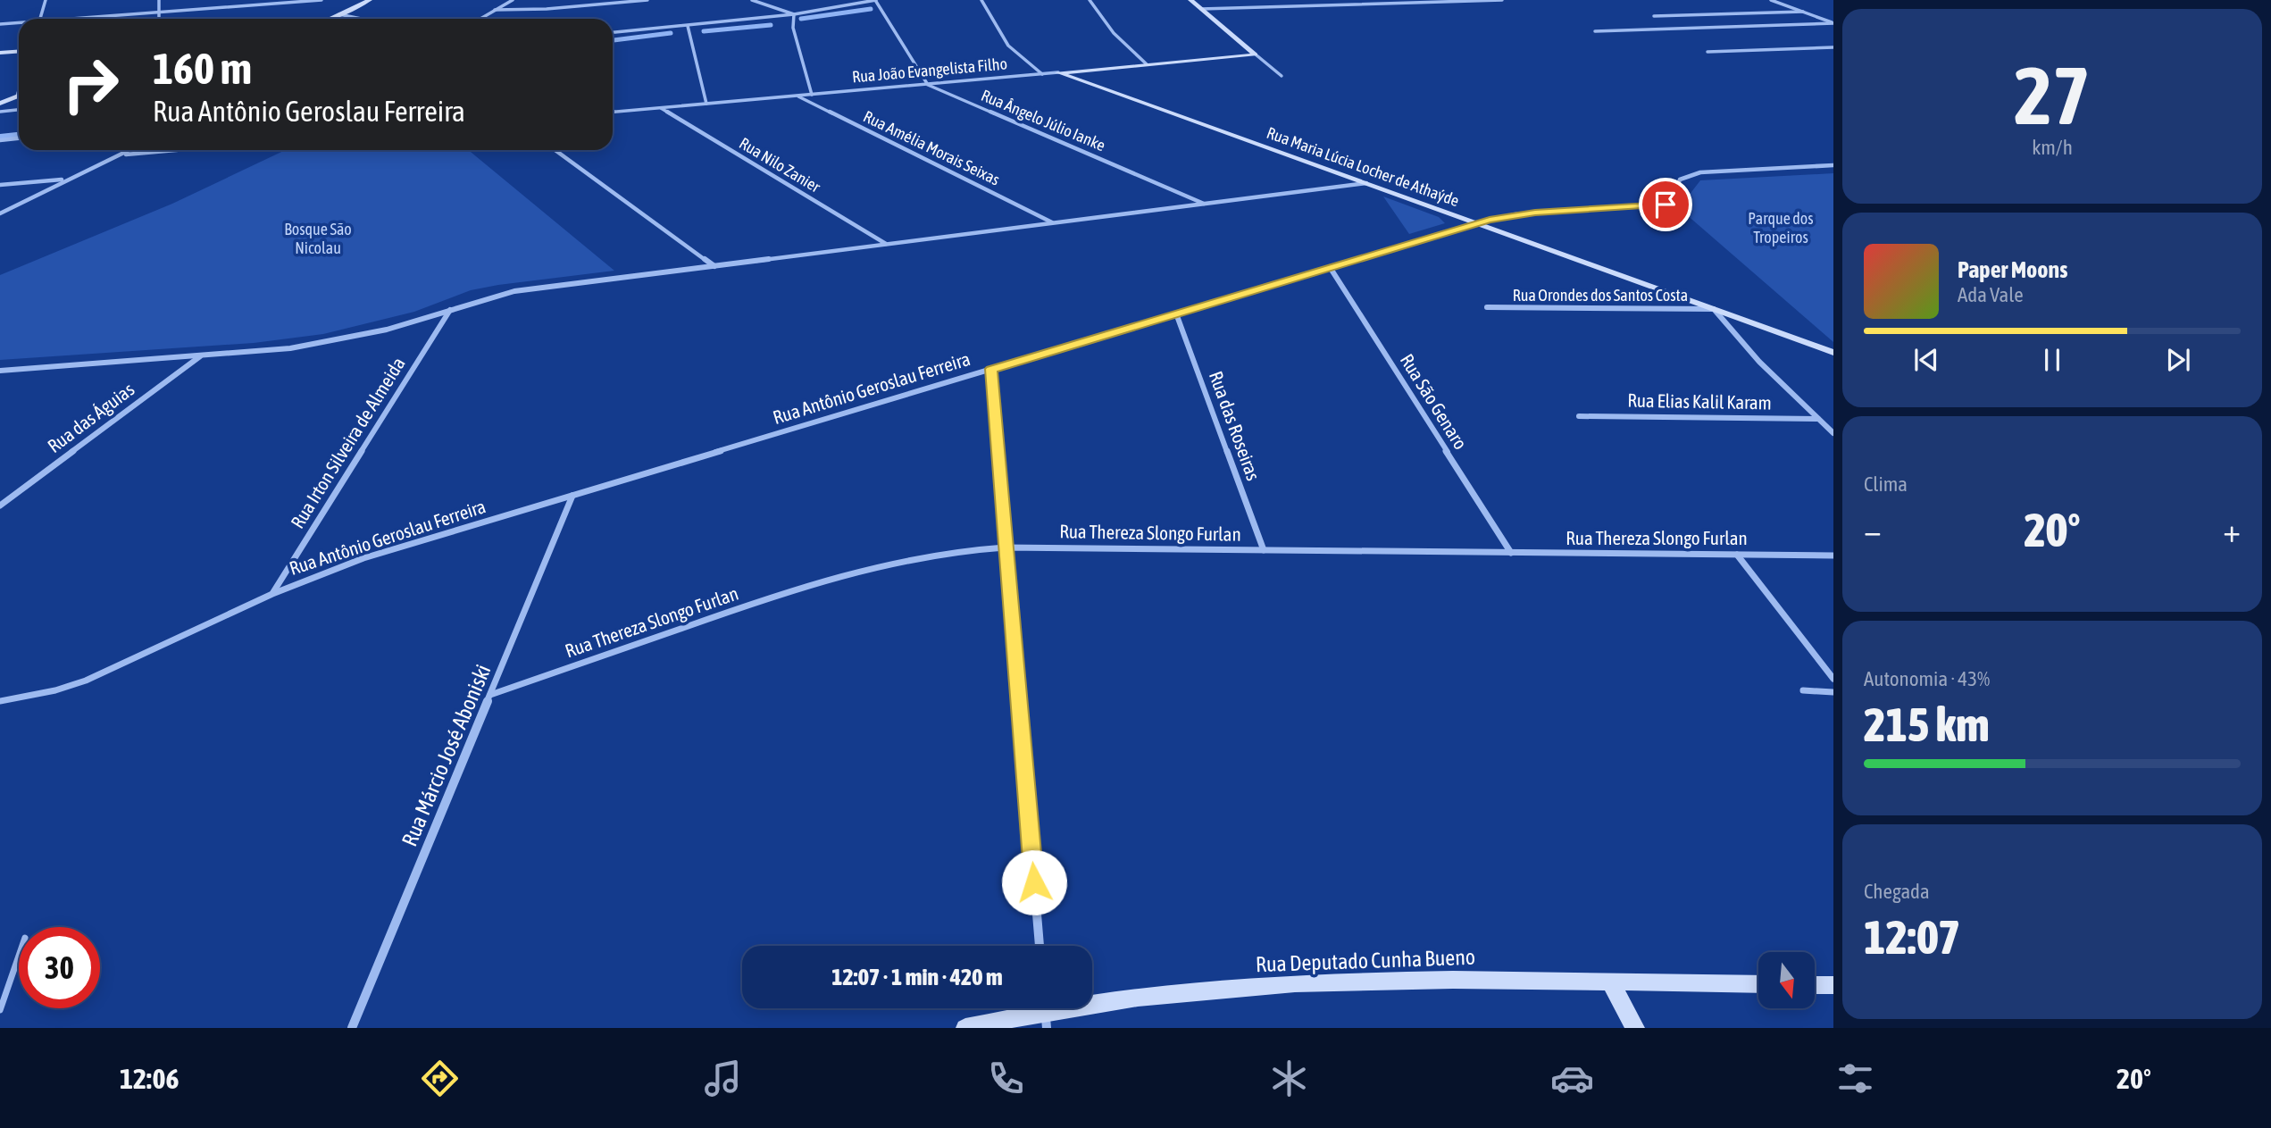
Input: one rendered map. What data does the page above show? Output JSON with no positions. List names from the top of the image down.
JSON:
{
  "streets": {
    "street": [
      "Rua João Evangelista Filho",
      "Rua Ângelo Júlio Ianke",
      "Rua Amélia Morais Seixas",
      "Rua Nilo Zanier",
      "Rua Maria Lúcia Locher de Athaýde",
      "Rua Orondes dos Santos Costa",
      "Rua Antônio Geroslau Ferreira",
      "Rua São Genaro",
      "Rua Elias Kalil Karam",
      "Rua das Águias",
      "Rua das Roseiras",
      "Rua Irton Silveira de Almeida",
      "Rua Thereza Slongo Furlan",
      "Rua Márcio José Aboniski",
      "Rua Deputado Cunha Bueno"
    ]
  },
  "crossings": [
    ["Rua João Evangelista Filho", "Rua Ângelo Júlio Ianke"],
    ["Rua João Evangelista Filho", "Rua Amélia Morais Seixas"],
    ["Rua João Evangelista Filho", "Rua Nilo Zanier"],
    ["Rua João Evangelista Filho", "Rua Maria Lúcia Locher de Athaýde"],
    ["Rua Maria Lúcia Locher de Athaýde", "Rua Orondes dos Santos Costa"],
    ["Rua Maria Lúcia Locher de Athaýde", "Rua Antônio Geroslau Ferreira"],
    ["Rua Antônio Geroslau Ferreira", "Rua São Genaro"],
    ["Rua Antônio Geroslau Ferreira", "Rua das Roseiras"],
    ["Rua Antônio Geroslau Ferreira", "Rua Irton Silveira de Almeida"],
    ["Rua Antônio Geroslau Ferreira", "Rua Márcio José Aboniski"],
    ["Rua São Genaro", "Rua Thereza Slongo Furlan"],
    ["Rua das Roseiras", "Rua Thereza Slongo Furlan"],
    ["Rua Thereza Slongo Furlan", "Rua Márcio José Aboniski"]
  ],
  "parks": ["Parque dos Tropeiros", "Bosque São Nicolau"],
  "north": "bottom",
  "page": {
    "tile": [
      ["27", "km/h"],
      "Clima",
      ["Autonomia · 43%", "215 km"],
      ["Chegada", "12:07"]
    ],
    "turn": ["160 m", "Rua Antônio Geroslau Ferreira"],
    "song": ["Paper Moons", "Ada Vale"],
    "heat": ["−", "20°", "+"],
    "limit": "30",
    "trip": "12:07 · 1 min · 420 m",
    "tabs": ["12:06", "20°"]
  }
}
